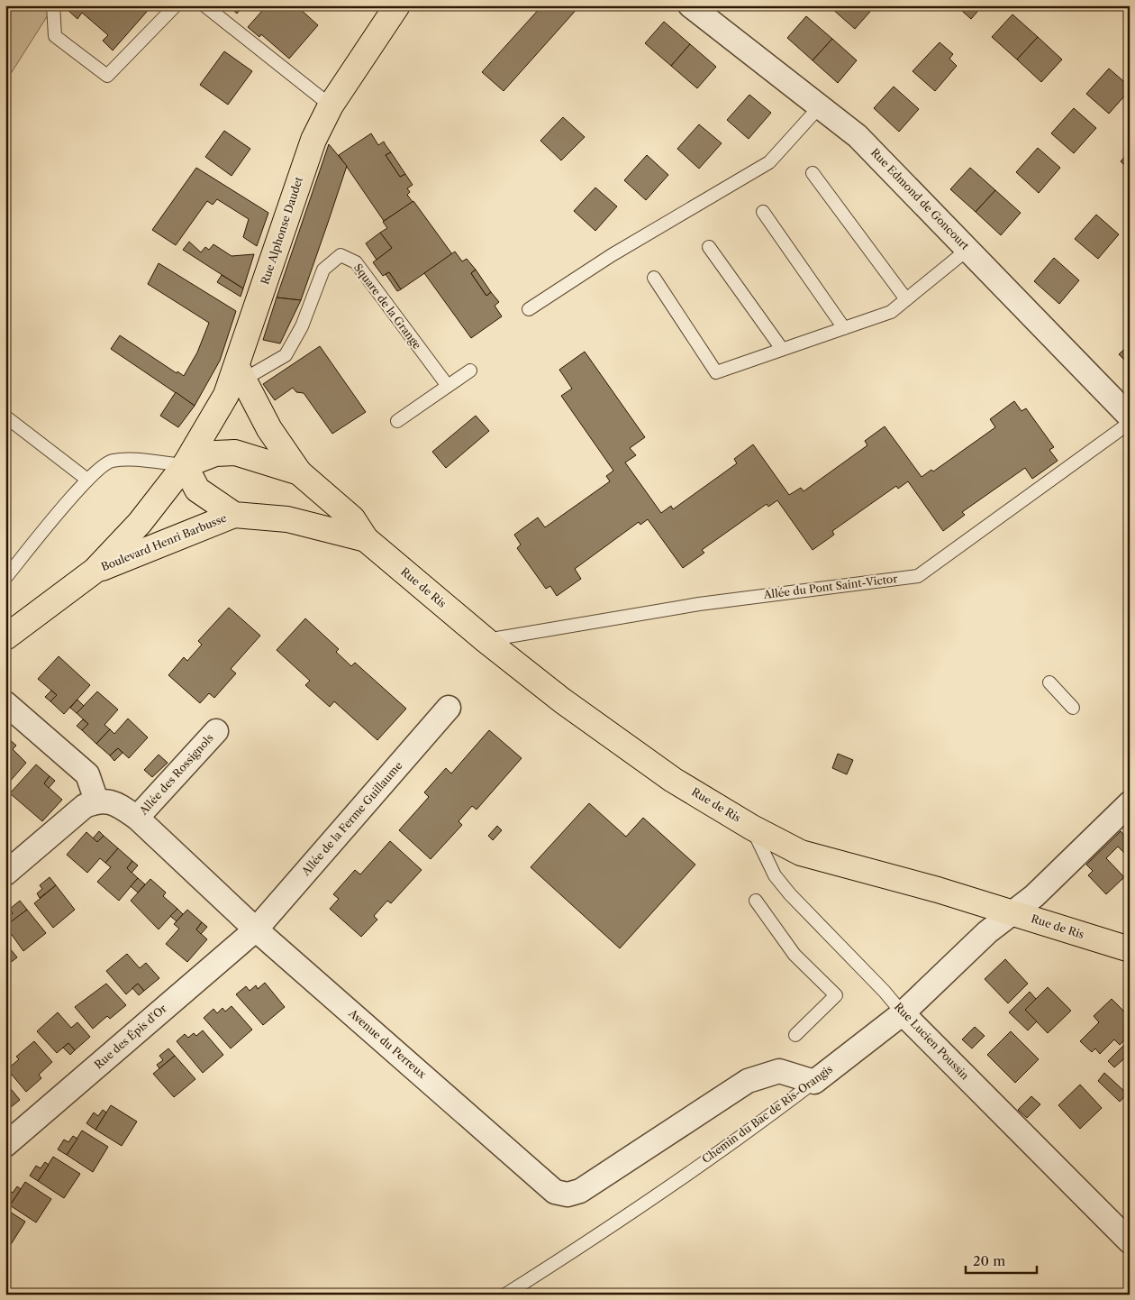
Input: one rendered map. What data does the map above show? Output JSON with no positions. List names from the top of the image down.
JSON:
{
  "streets": {
    "main road": ["Rue Alphonse Daudet", "Boulevard Henri Barbusse", "Rue de Ris"],
    "street": [
      "Rue Edmond de Goncourt",
      "Allée des Rossignols",
      "Allée de la Ferme Guillaume",
      "Rue des Épis d'Or",
      "Rue Lucien Poussin",
      "Avenue du Perreux",
      "Chemin du Bac de Ris-Orangis"
    ],
    "lane": ["Square de la Grange", "Allée du Pont Saint-Victor"]
  },
  "crossings": [
    ["Rue Alphonse Daudet", "Square de la Grange"],
    ["Rue Alphonse Daudet", "Boulevard Henri Barbusse"],
    ["Rue Alphonse Daudet", "Rue de Ris"],
    ["Square de la Grange", "Rue de Ris"],
    ["Boulevard Henri Barbusse", "Rue de Ris"],
    ["Allée du Pont Saint-Victor", "Rue de Ris"],
    ["Rue de Ris", "Rue Lucien Poussin"],
    ["Rue de Ris", "Chemin du Bac de Ris-Orangis"],
    ["Allée des Rossignols", "Avenue du Perreux"],
    ["Allée de la Ferme Guillaume", "Rue des Épis d'Or"],
    ["Allée de la Ferme Guillaume", "Avenue du Perreux"],
    ["Rue des Épis d'Or", "Avenue du Perreux"],
    ["Rue Lucien Poussin", "Chemin du Bac de Ris-Orangis"],
    ["Avenue du Perreux", "Chemin du Bac de Ris-Orangis"]
  ],
  "scale_bar": "20 m"
}
